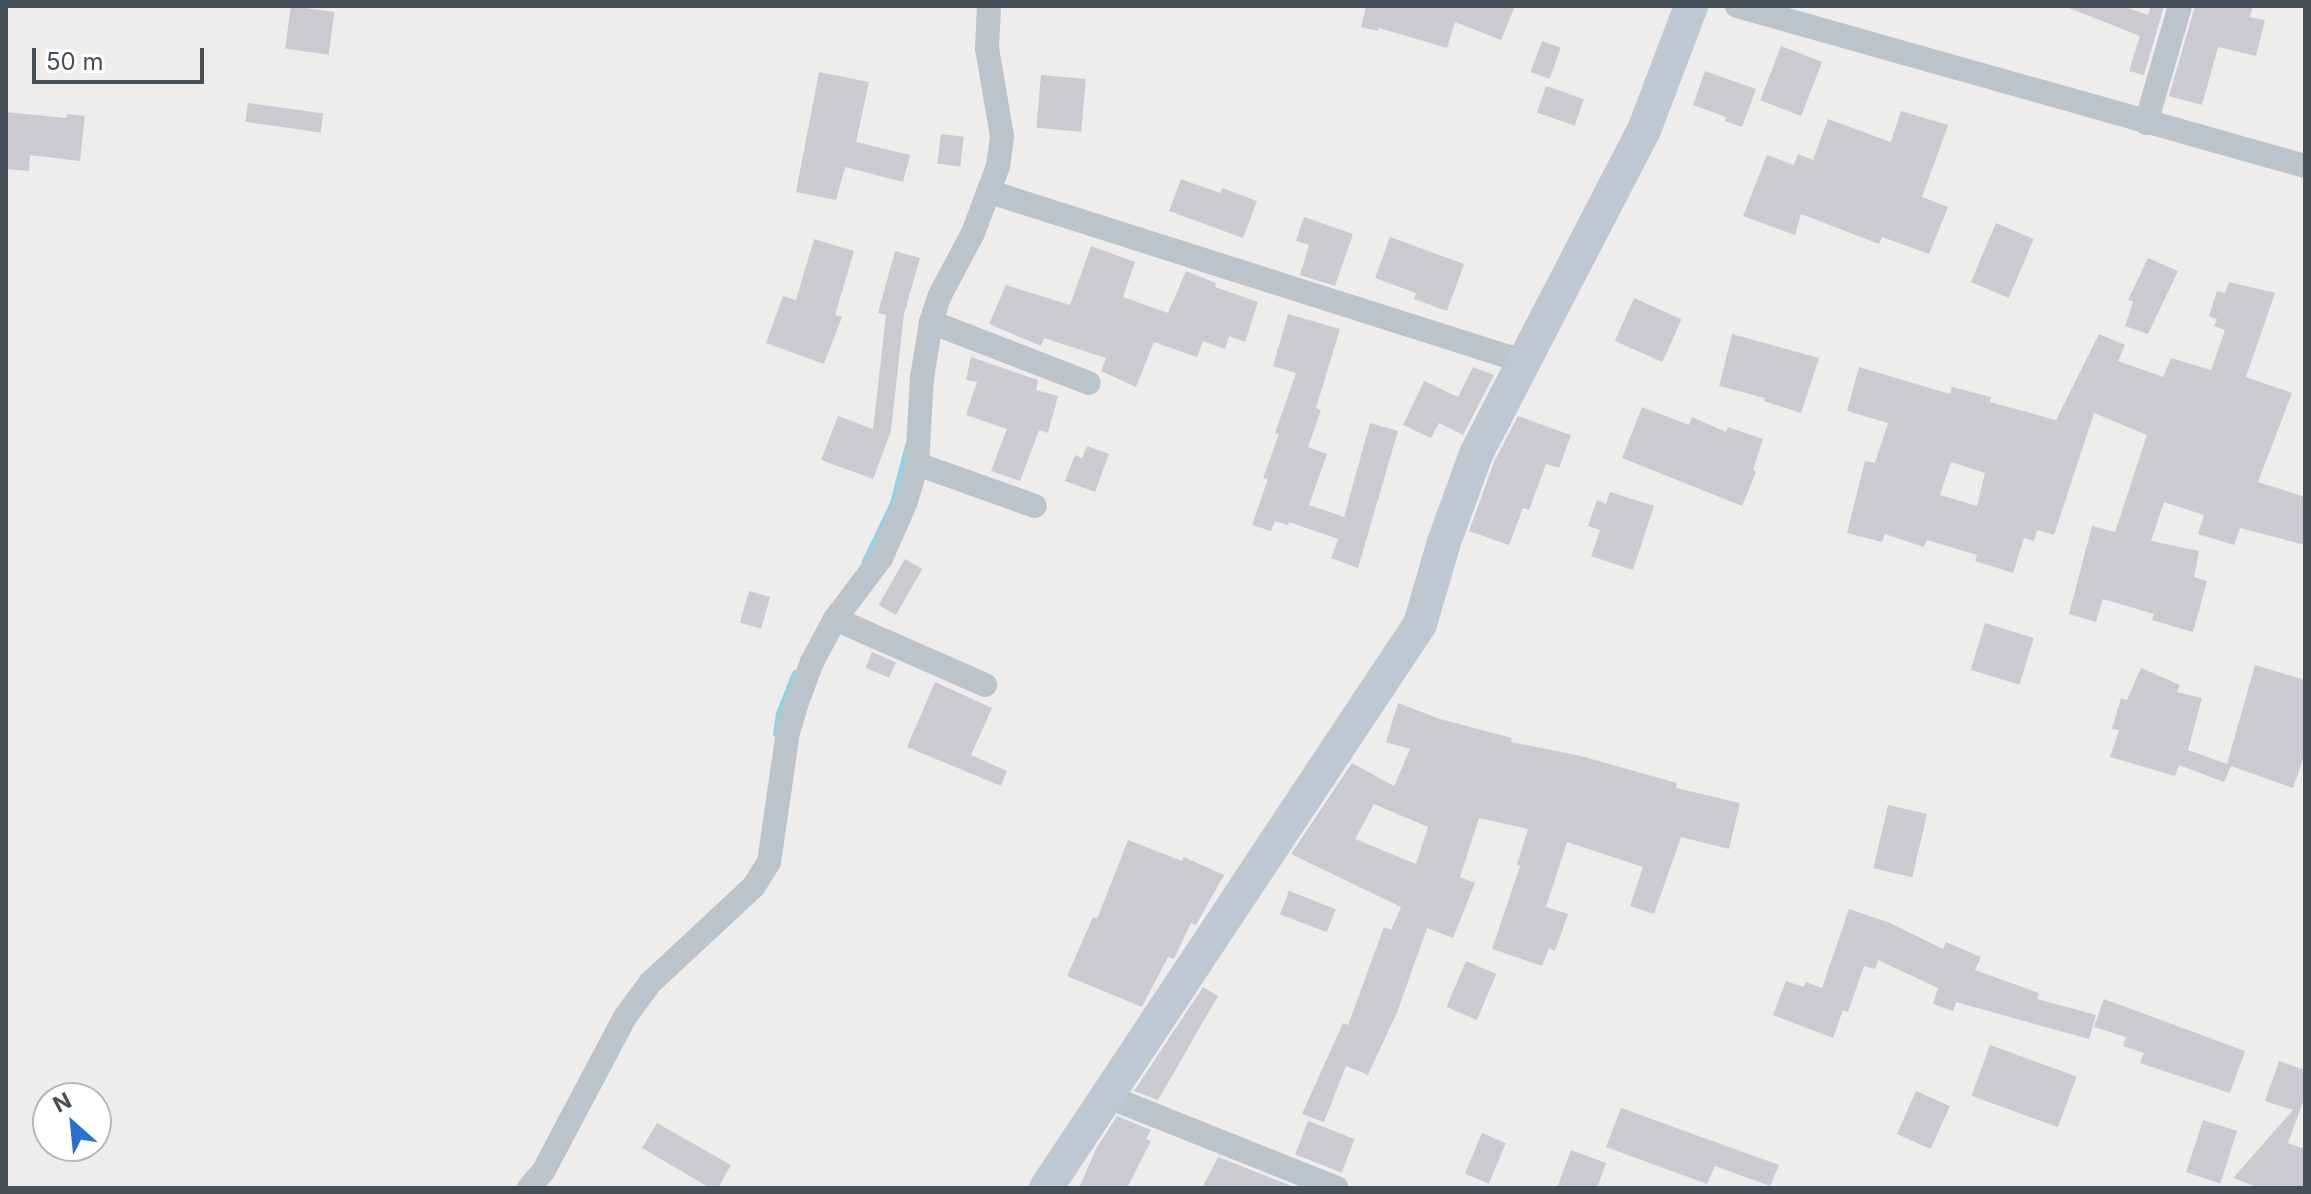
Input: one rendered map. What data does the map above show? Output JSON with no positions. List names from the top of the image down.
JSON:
{
  "scale_bar": "50 m",
  "north": "top left"
}
